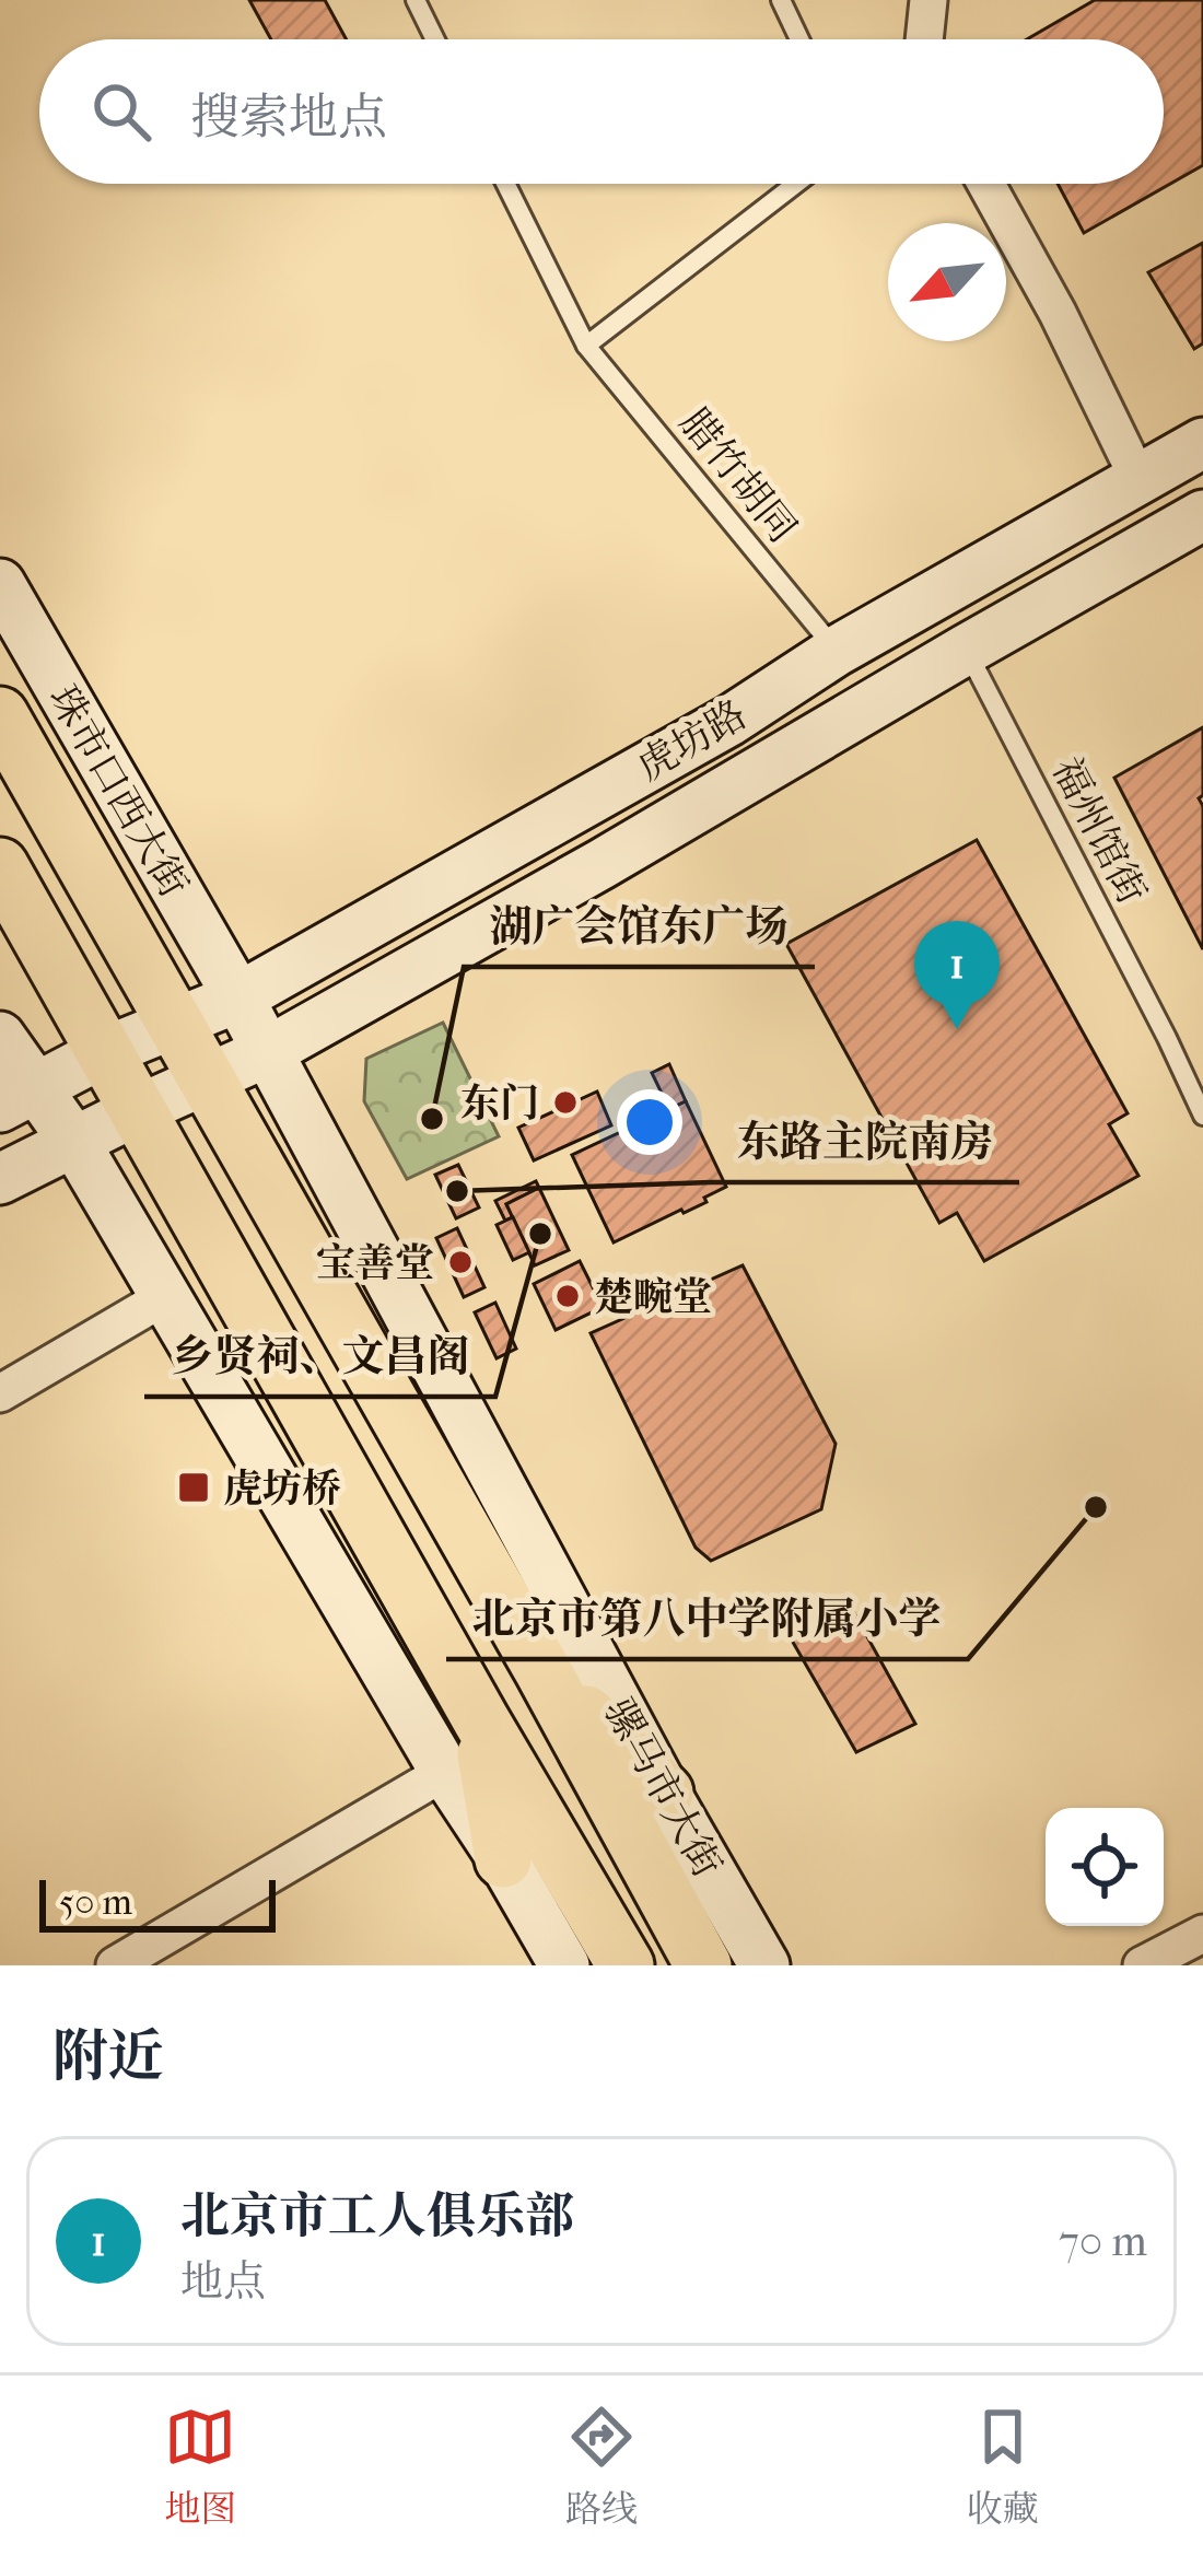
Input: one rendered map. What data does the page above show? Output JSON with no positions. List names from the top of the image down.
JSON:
{
  "streets": {
    "main road": ["珠市口西大街", "骡马市大街"],
    "street": ["虎坊路"],
    "lane": ["腊竹胡同", "福州馆街"]
  },
  "crossings": [
    ["腊竹胡同", "虎坊路"],
    ["虎坊路", "珠市口西大街"],
    ["虎坊路", "福州馆街"],
    ["虎坊路", "骡马市大街"],
    ["珠市口西大街", "骡马市大街"]
  ],
  "places": {
    "other": [
      "东门",
      "湖广会馆东广场",
      "东路主院南房",
      "乡贤祠、文昌阁",
      "宝善堂",
      "楚畹堂",
      "北京市第八中学附属小学"
    ],
    "transit": ["虎坊桥"]
  },
  "scale_bar": "50 m",
  "north": "bottom left",
  "page": {
    "search": "搜索地点",
    "pins": "1",
    "scale": "50 m",
    "heading": "附近",
    "list": [
      {
        "mark": "1",
        "name": "北京市工人俱乐部",
        "note": "地点",
        "value": "70 m"
      }
    ],
    "nav": ["地图", "路线", "收藏"]
  }
}
